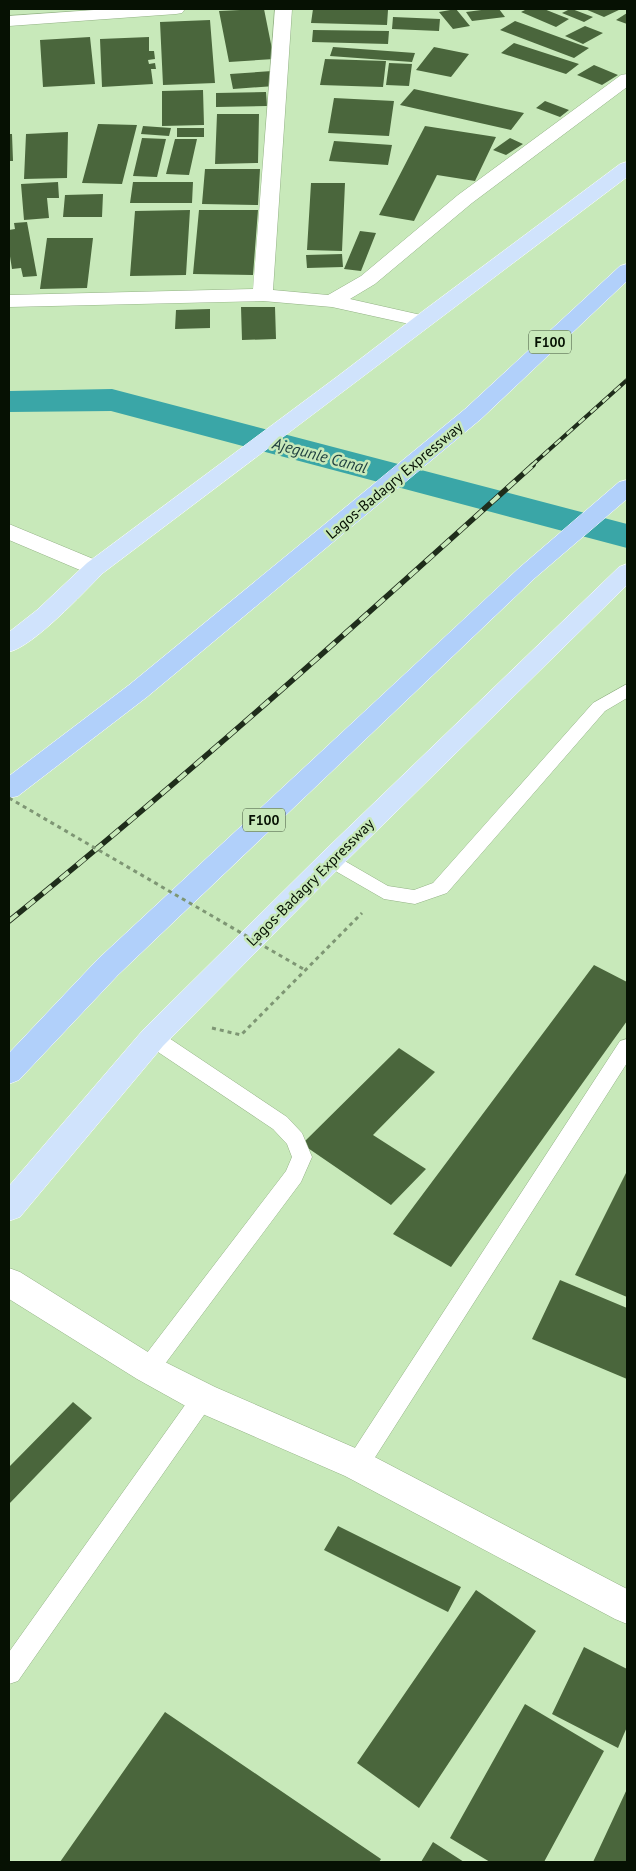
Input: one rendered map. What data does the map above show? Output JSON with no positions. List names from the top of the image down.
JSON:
{
  "streets": {
    "highway": ["F100", "Lagos-Badagry Expressway"]
  },
  "water": ["Ajegunle Canal"]
}
